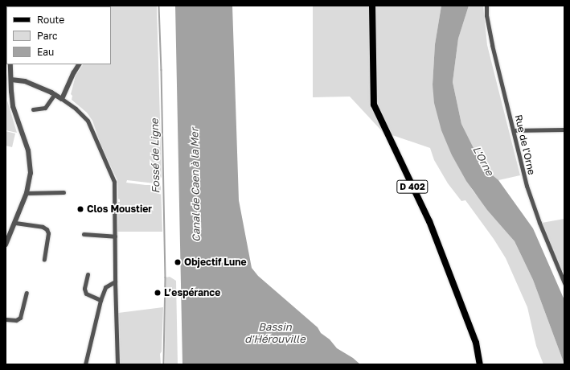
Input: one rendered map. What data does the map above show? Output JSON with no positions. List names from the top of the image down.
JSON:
{
  "streets": {
    "main road": ["D 402"],
    "street": ["Rue de l'Orne"]
  },
  "water": [
    "Fossé de Ligne",
    "L'Orne",
    "Canal de Caen à la Mer",
    "Bassin d'Hérouville"
  ],
  "places": ["Clos Moustier", "Objectif Lune", "L’espérance"],
  "legend": ["Route", "Parc", "Eau"]
}
